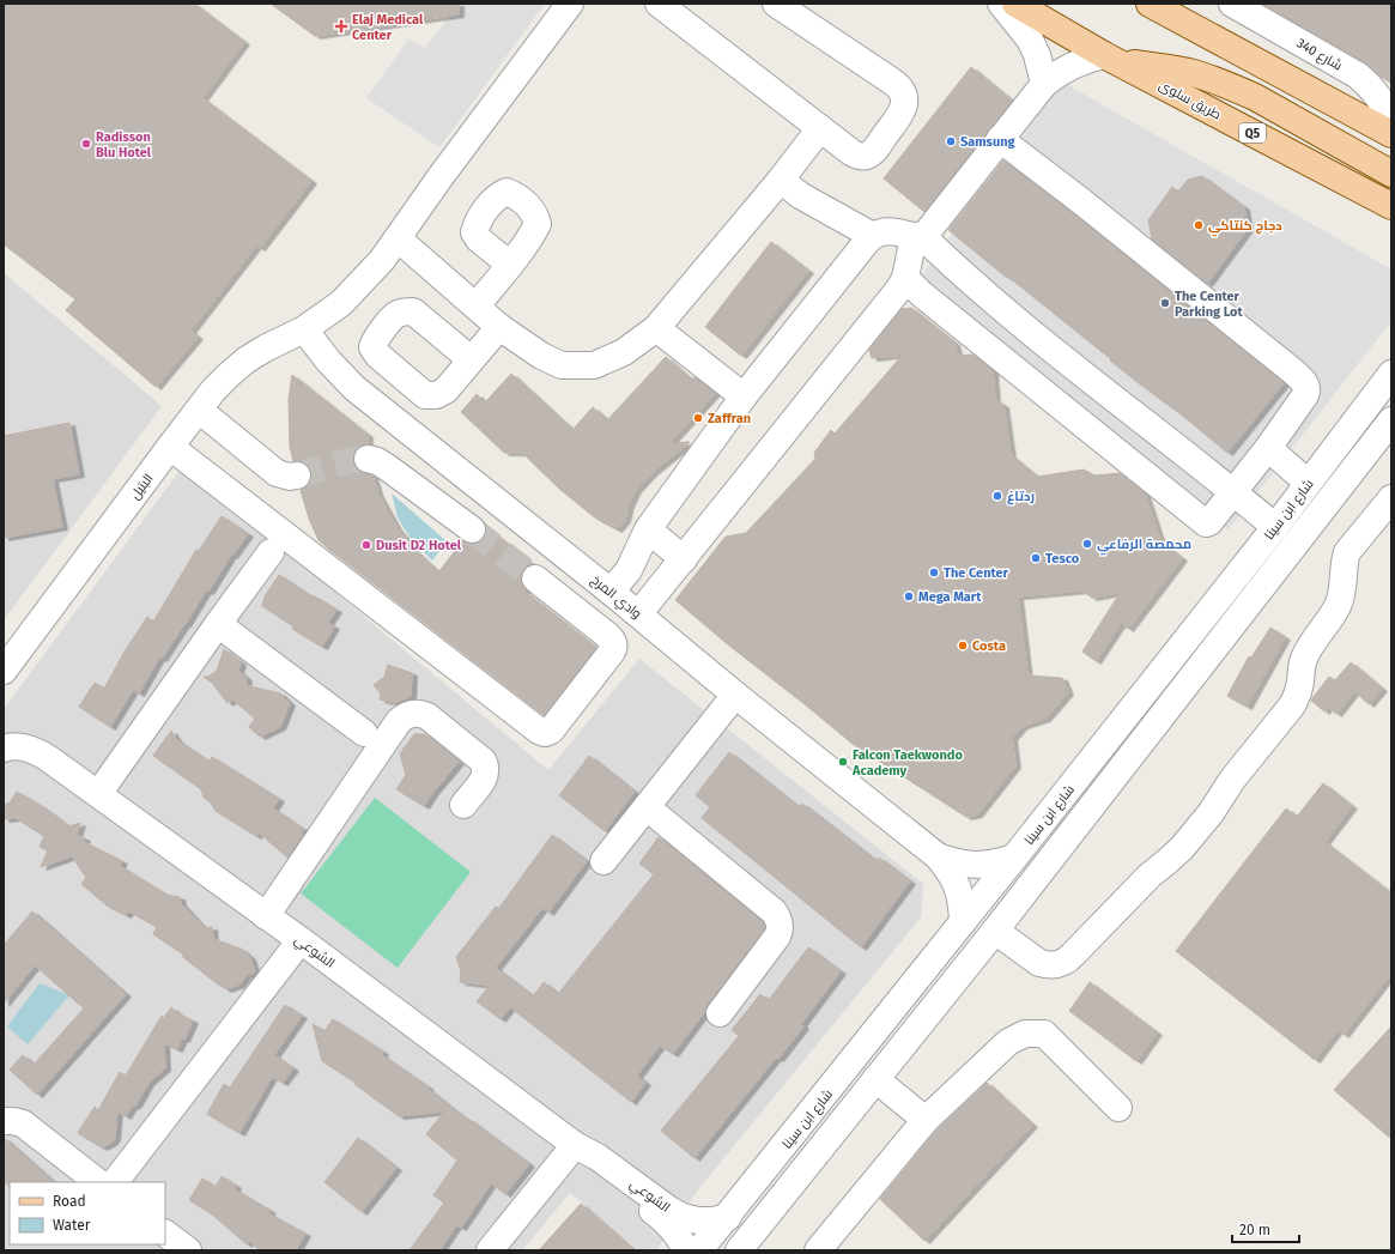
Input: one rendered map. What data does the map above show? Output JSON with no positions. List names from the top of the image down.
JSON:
{
  "streets": {
    "main road": ["طريق سلوى", "Q5"],
    "street": [
      "شارع 340",
      "البتيل",
      "شارع ابن سينا",
      "وادي المرخ",
      "الشوعي"
    ]
  },
  "crossings": [
    ["البتيل", "وادي المرخ"],
    ["شارع ابن سينا", "وادي المرخ"],
    ["شارع ابن سينا", "الشوعي"]
  ],
  "places": {
    "health": ["Elaj Medical Center"],
    "other": [
      "Samsung",
      "Radisson Blu Hotel",
      "دجاج كنتاكي",
      "The Center Parking Lot",
      "Zaffran",
      "ردتاغ",
      "محمصة الرفاعي",
      "Dusit D2 Hotel",
      "Tesco",
      "The Center",
      "Mega Mart",
      "Costa",
      "Falcon Taekwondo Academy"
    ]
  },
  "legend": ["Road", "Water"],
  "scale_bar": "20 m"
}
